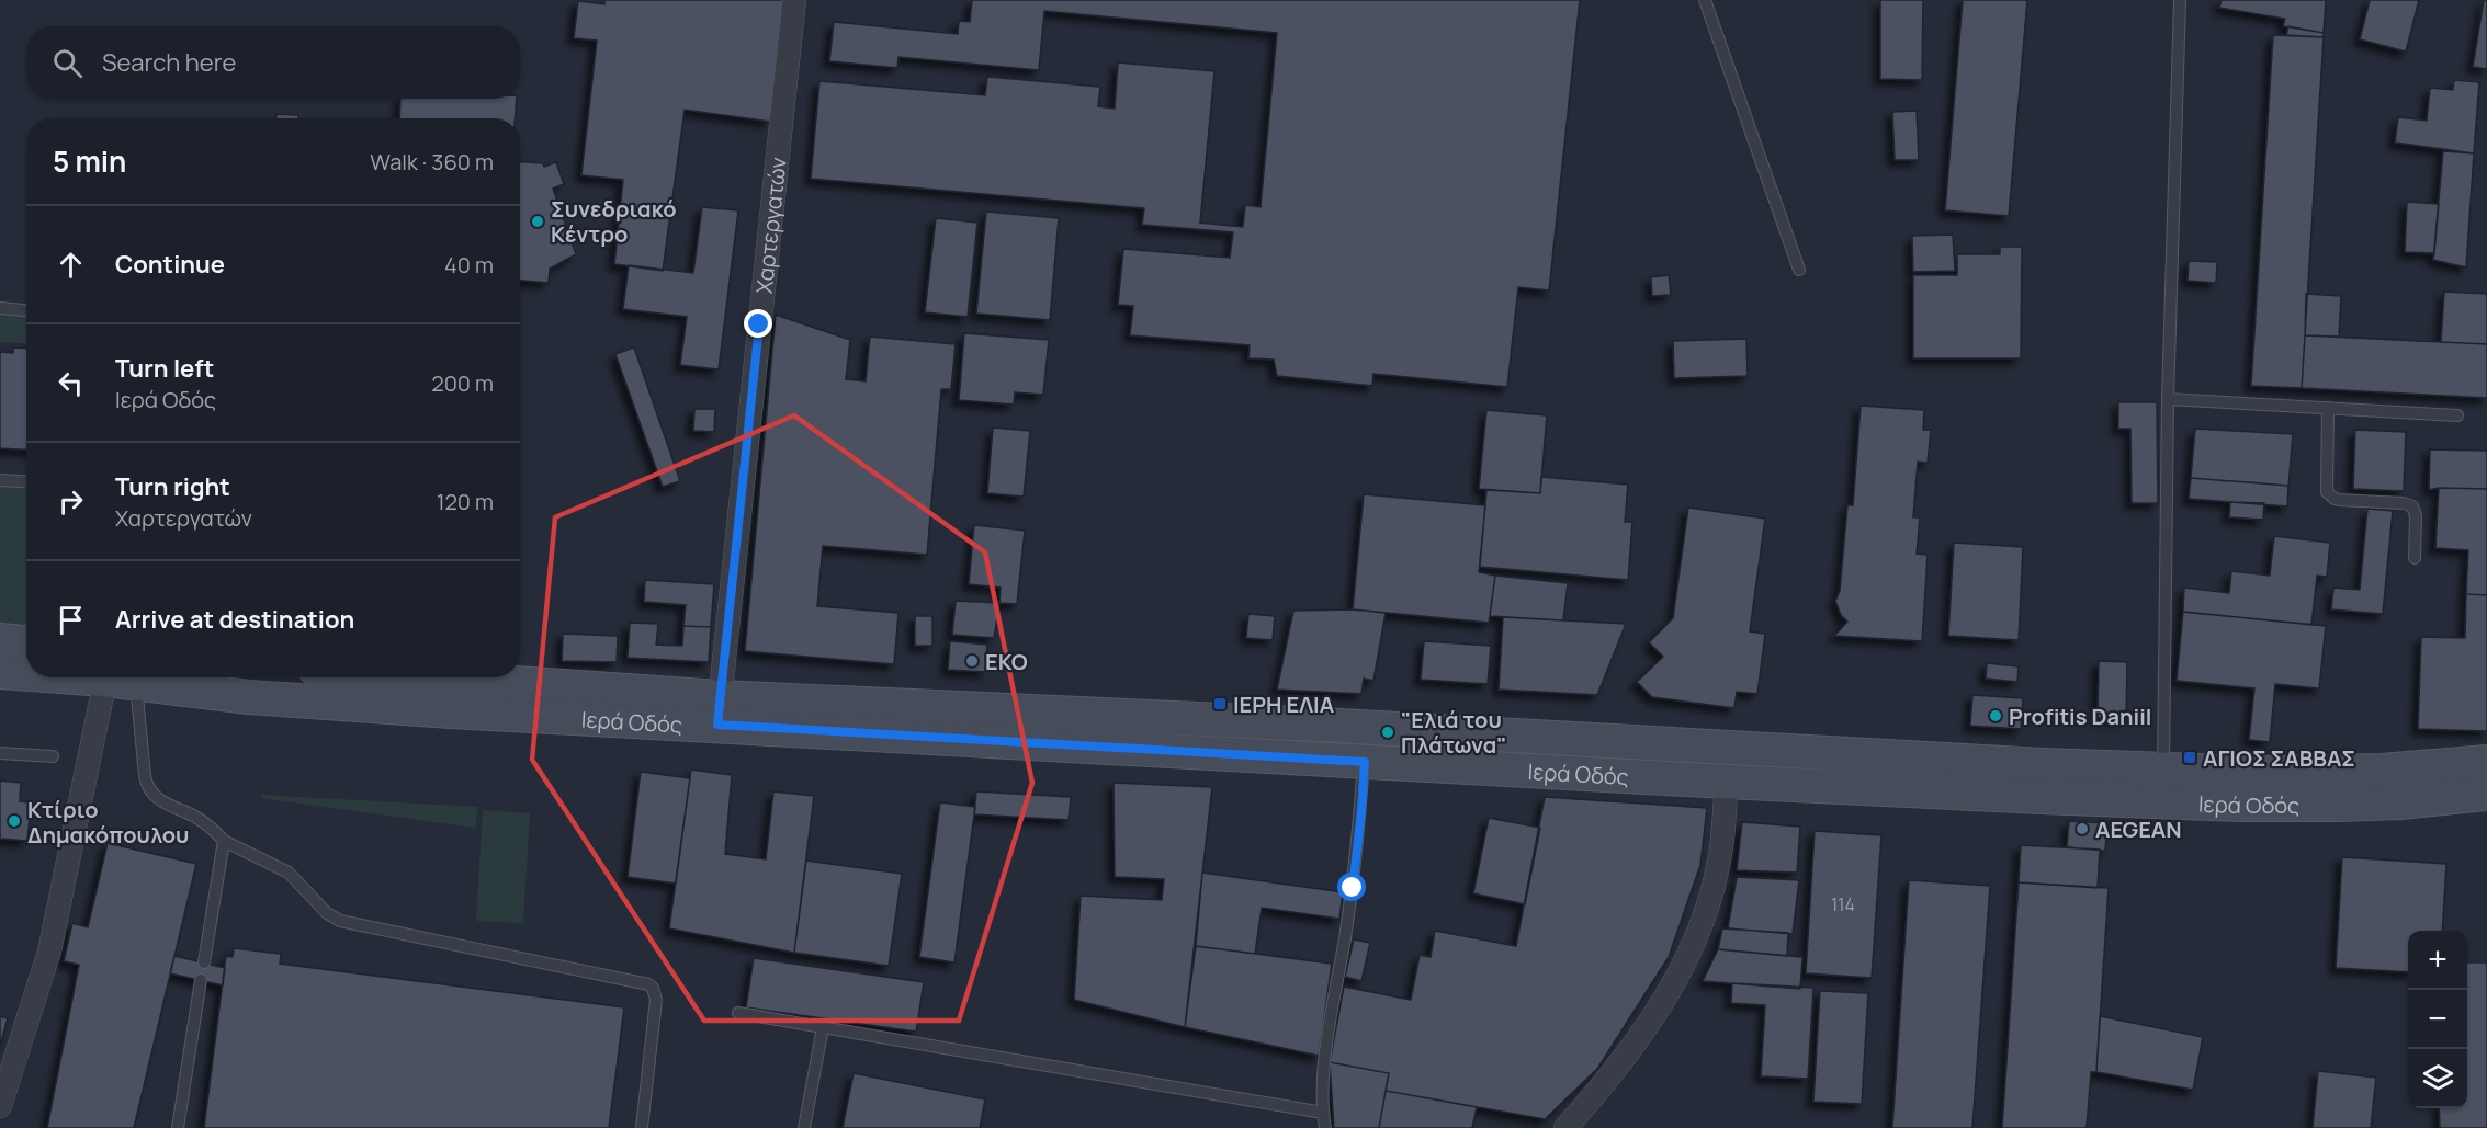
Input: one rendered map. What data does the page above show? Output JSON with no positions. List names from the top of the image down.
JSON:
{
  "streets": {
    "main road": ["Ιερά Οδός"],
    "street": ["Χαρτεργατών"]
  },
  "crossings": [
    ["Χαρτεργατών", "Ιερά Οδός"]
  ],
  "places": {
    "other": [
      "Συνεδριακό Κέντρο",
      "EKO",
      "Profitis Daniil",
      "\"Ελιά του Πλάτωνα\"",
      "Κτίριο Δημακόπουλου",
      "AEGEAN"
    ],
    "transit": ["ΙΕΡΗ ΕΛΙΑ", "ΑΓΙΟΣ ΣΑΒΒΑΣ"]
  },
  "house_numbers": ["114"],
  "page": {
    "search": "Search here",
    "heading": ["5 min", "Walk · 360 m"],
    "list": [
      ["Continue", "40 m"],
      ["Turn left", "Ιερά Οδός", "200 m"],
      ["Turn right", "Χαρτεργατών", "120 m"],
      "Arrive at destination"
    ],
    "map_buttons": ["+", "−"]
  }
}
